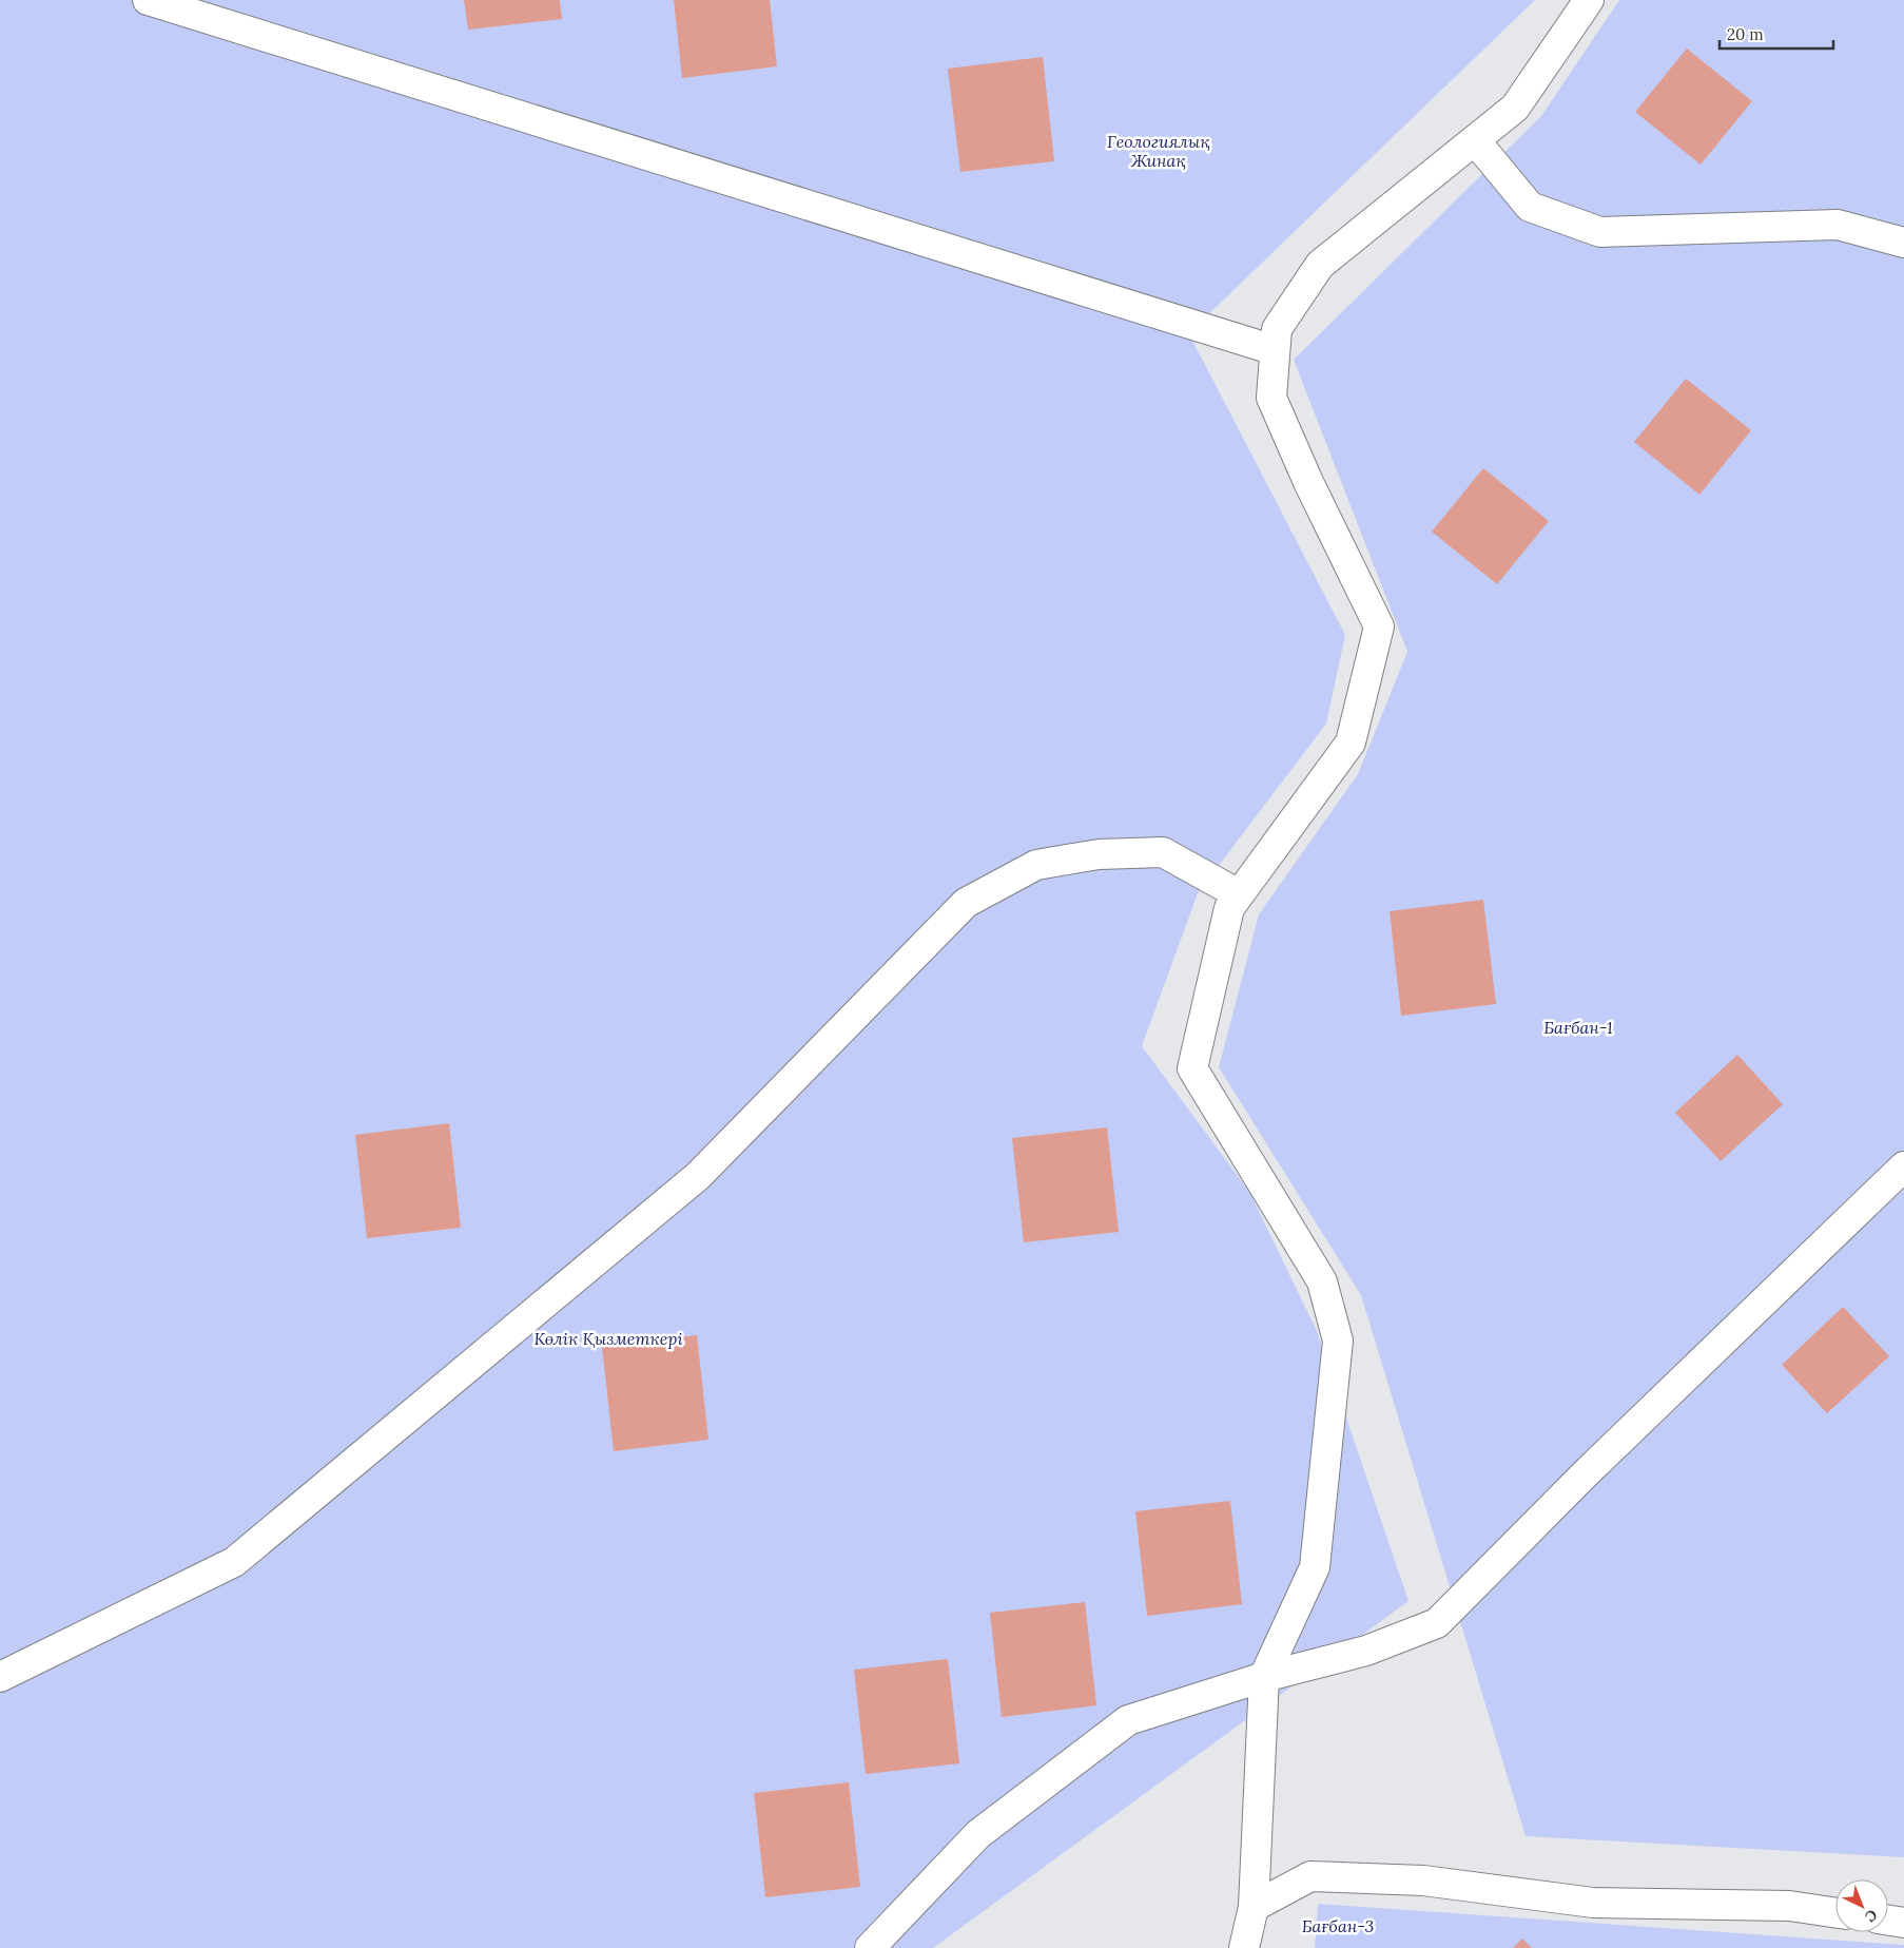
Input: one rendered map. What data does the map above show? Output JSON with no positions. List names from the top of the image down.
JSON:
{
  "parks": [
    "Геологиялық Жинақ",
    "Бағбан-1",
    "Көлік Қызметкері",
    "Бағбан-3"
  ],
  "scale_bar": "20 m",
  "north": "bottom right"
}
